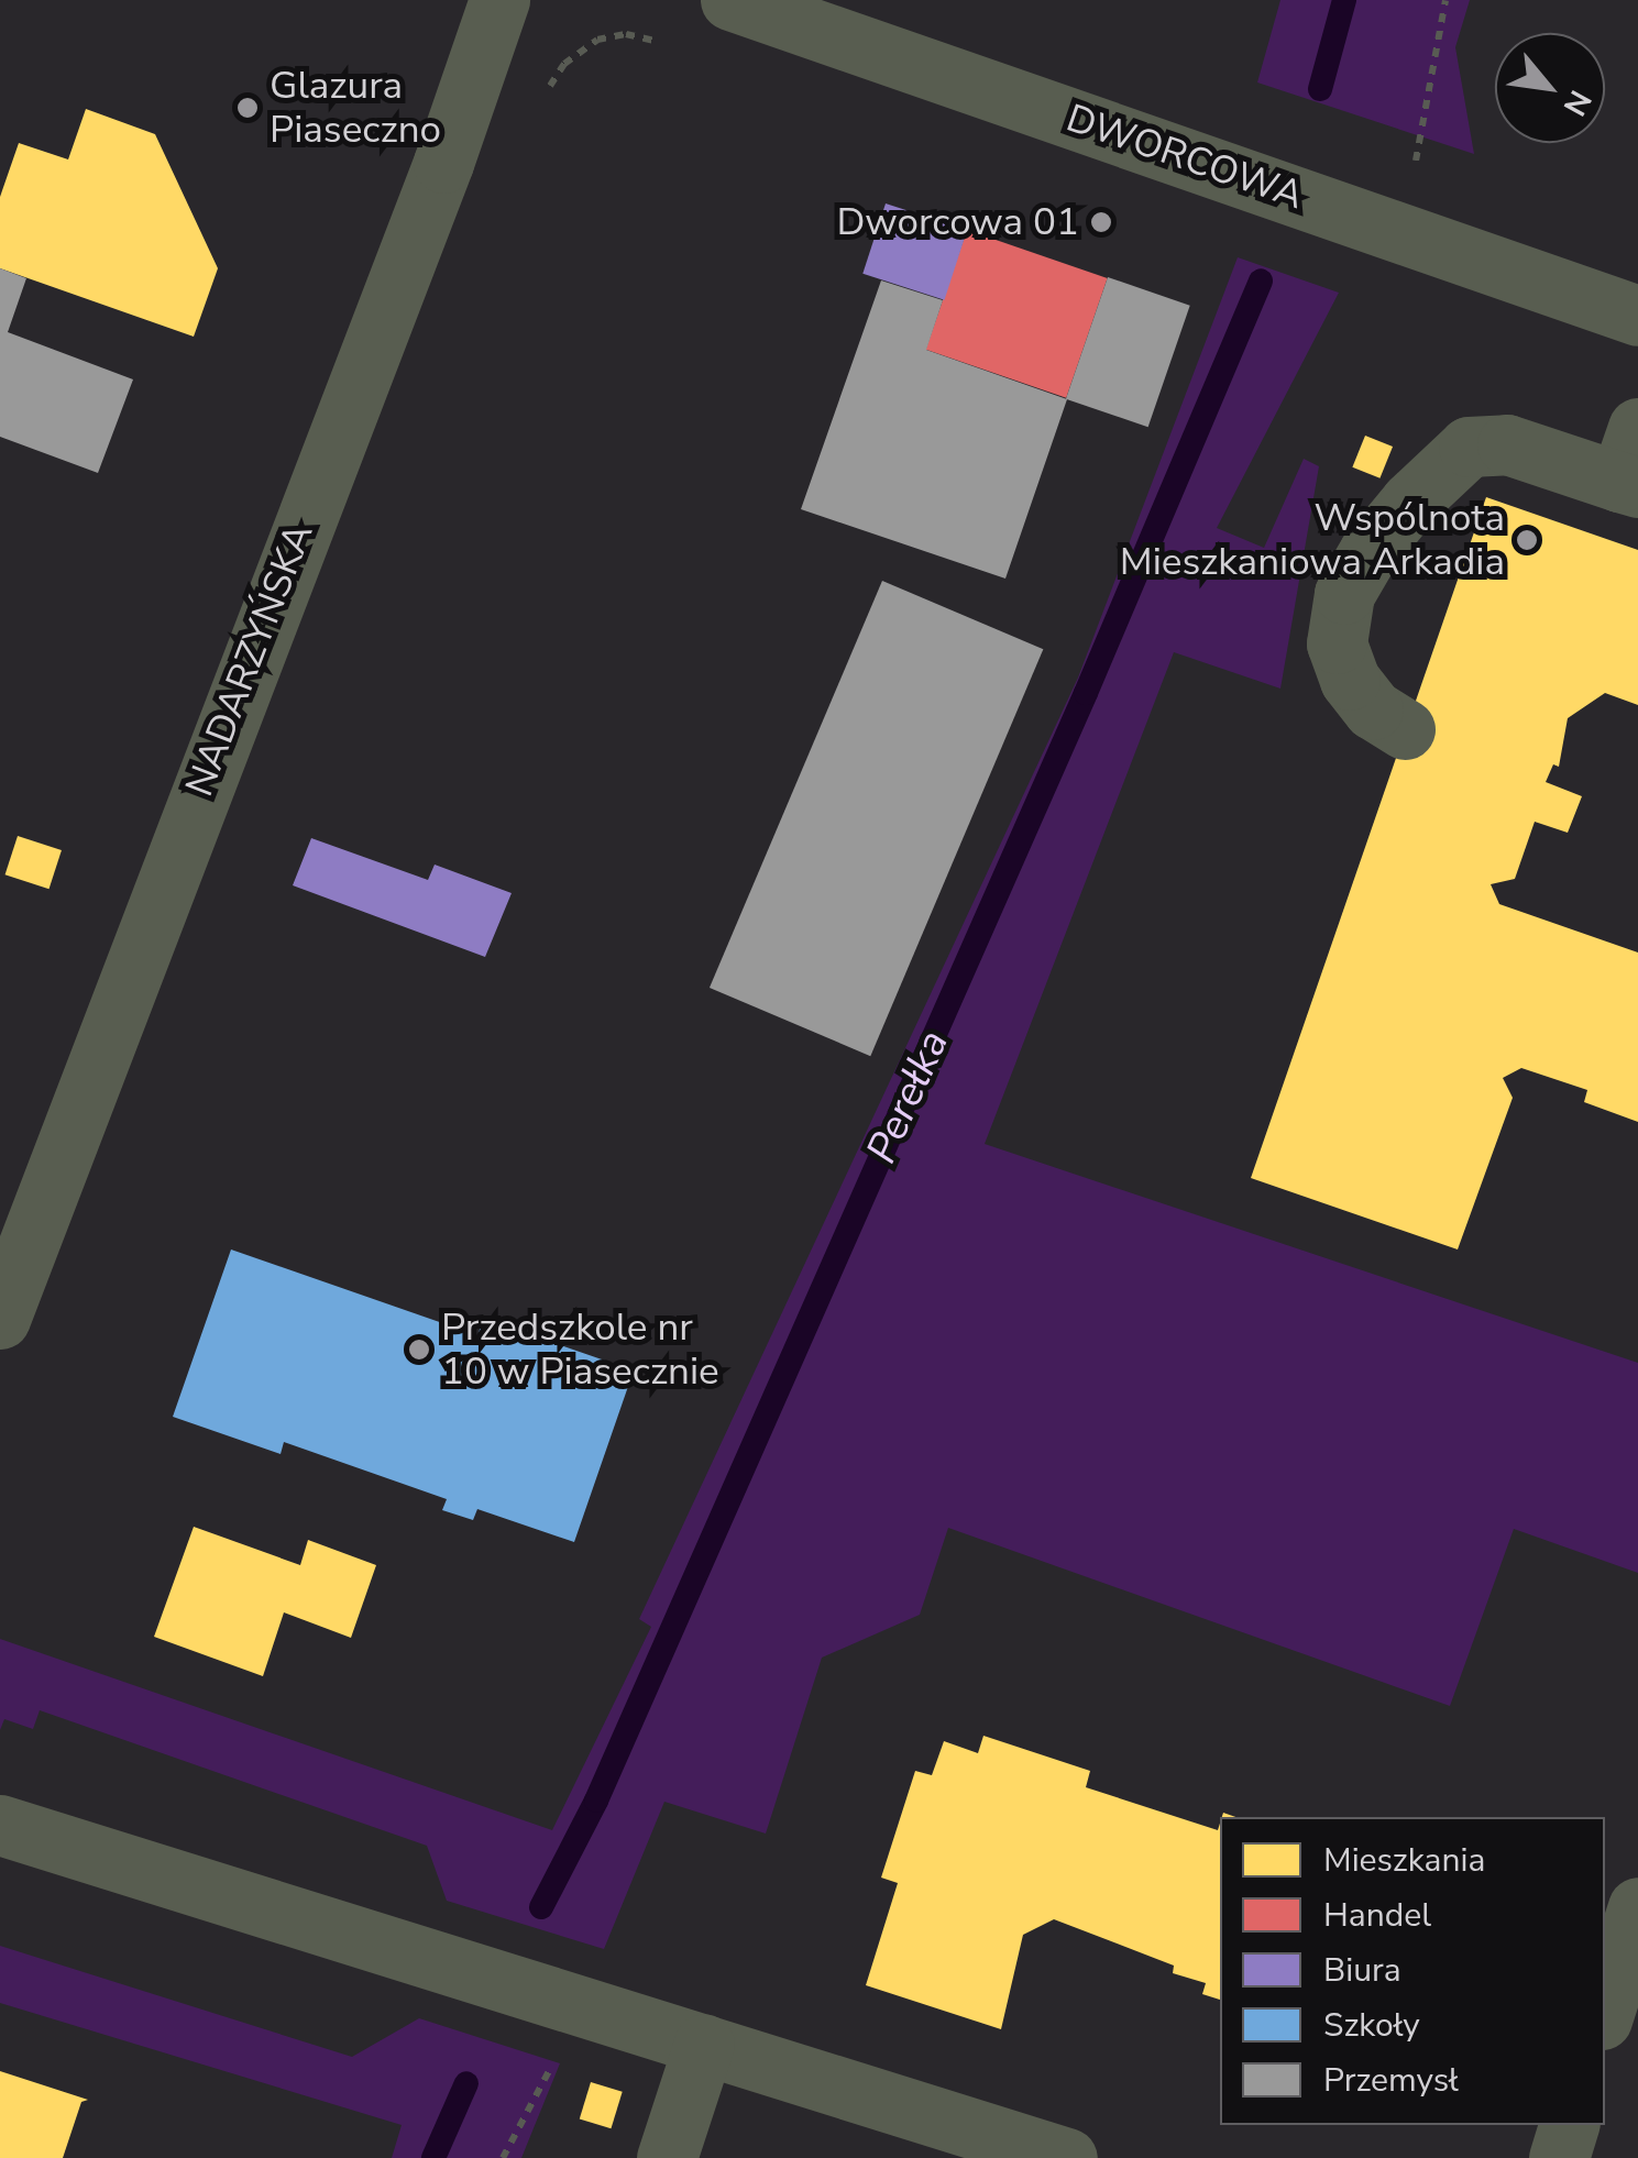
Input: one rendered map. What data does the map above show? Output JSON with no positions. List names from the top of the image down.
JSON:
{
  "streets": {
    "street": ["DWORCOWA", "NADARZYŃSKA"]
  },
  "water": ["Perełka"],
  "places": [
    "Glazura Piaseczno",
    "Dworcowa 01",
    "Wspólnota Mieszkaniowa Arkadia",
    "Przedszkole nr 10 w Piasecznie"
  ],
  "legend": [
    "Mieszkania",
    "Handel",
    "Biura",
    "Szkoły",
    "Przemysł"
  ],
  "north": "bottom right"
}
